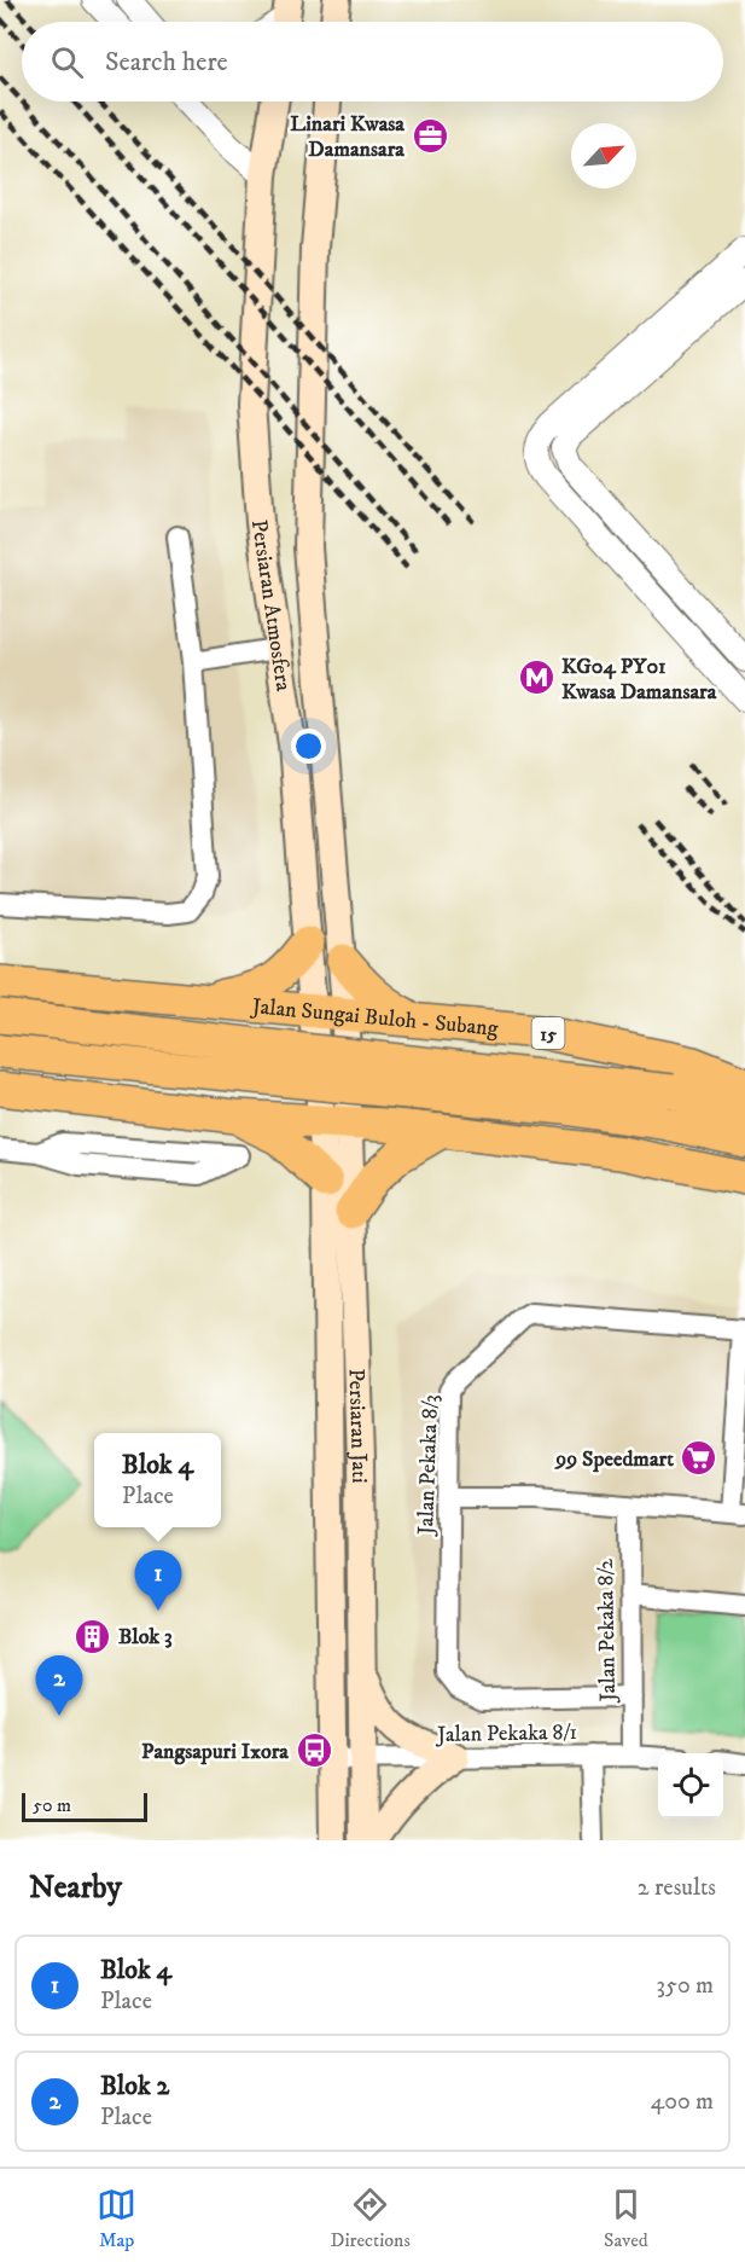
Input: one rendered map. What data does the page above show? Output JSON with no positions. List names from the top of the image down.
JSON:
{
  "streets": {
    "highway": ["Jalan Sungai Buloh - Subang", "15"],
    "main road": ["Persiaran Atmosfera", "Persiaran Jati"],
    "street": ["Jalan Pekaka 8/3", "Jalan Pekaka 8/2", "Jalan Pekaka 8/1"]
  },
  "crossings": [
    ["Persiaran Atmosfera", "Jalan Sungai Buloh - Subang"],
    ["Persiaran Atmosfera", "Persiaran Jati"],
    ["Persiaran Jati", "Jalan Pekaka 8/1"],
    ["Jalan Pekaka 8/3", "Jalan Pekaka 8/2"],
    ["Jalan Pekaka 8/2", "Jalan Pekaka 8/1"]
  ],
  "places": {
    "office": ["Linari Kwasa Damansara"],
    "metro station": ["KG04 PY01 Kwasa Damansara"],
    "supermarket": ["99 Speedmart"],
    "building": ["Blok 3"],
    "bus stop": ["Pangsapuri Ixora"]
  },
  "scale_bar": "50 m",
  "north": "top right",
  "page": {
    "search": "Search here",
    "popup": ["Blok 4", "Place"],
    "pins": ["1", "2"],
    "scale": "50 m",
    "heading": ["Nearby", "2 results"],
    "list": [
      {
        "mark": "1",
        "name": "Blok 4",
        "note": "Place",
        "value": "350 m"
      },
      {
        "mark": "2",
        "name": "Blok 2",
        "note": "Place",
        "value": "400 m"
      }
    ],
    "nav": ["Map", "Directions", "Saved"]
  }
}
